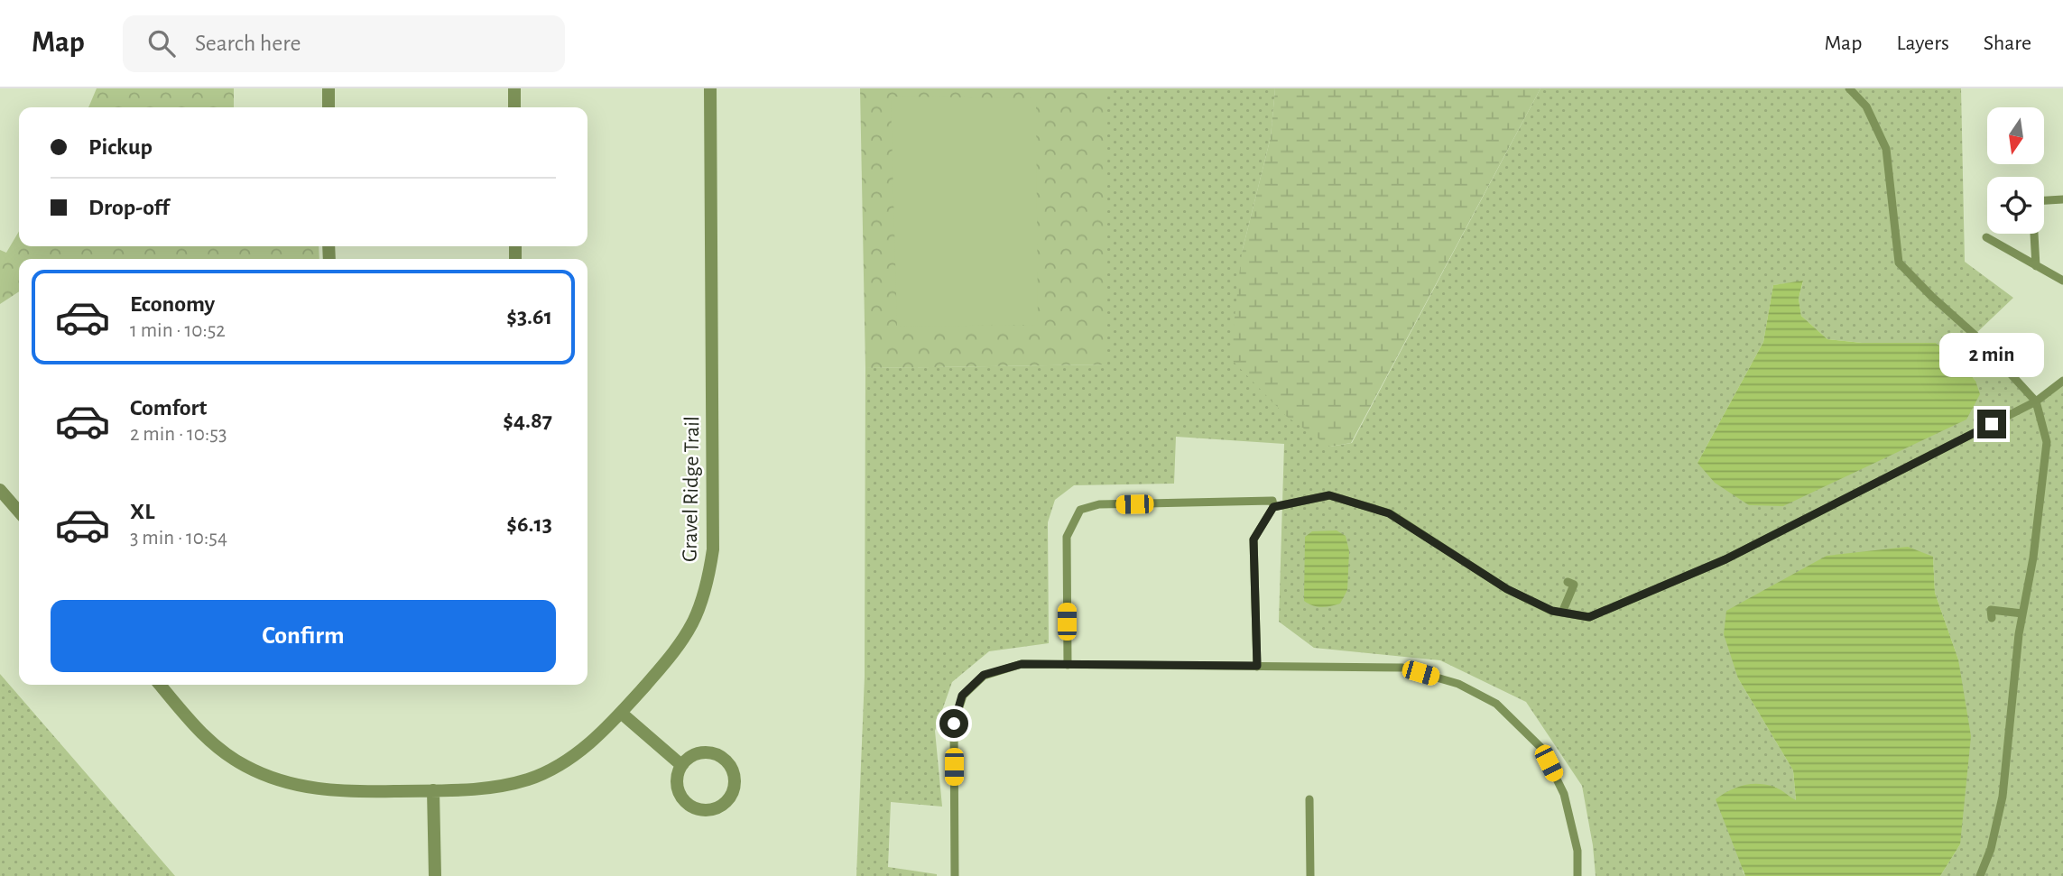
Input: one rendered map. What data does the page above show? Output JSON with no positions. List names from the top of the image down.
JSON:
{
  "streets": {
    "street": ["Gravel Ridge Trail"]
  },
  "north": "bottom",
  "page": {
    "header": "Map",
    "search": "Search here",
    "nav": ["Map", "Layers", "Share"],
    "banner": ["Pickup", "Drop-off"],
    "list": [
      {
        "name": "Economy",
        "note": "1 min · 10:52",
        "value": "$3.61"
      },
      {
        "name": "Comfort",
        "note": "2 min · 10:53",
        "value": "$4.87"
      },
      {
        "name": "XL",
        "note": "3 min · 10:54",
        "value": "$6.13"
      }
    ],
    "bubble": "2 min",
    "buttons": "Confirm"
  }
}
